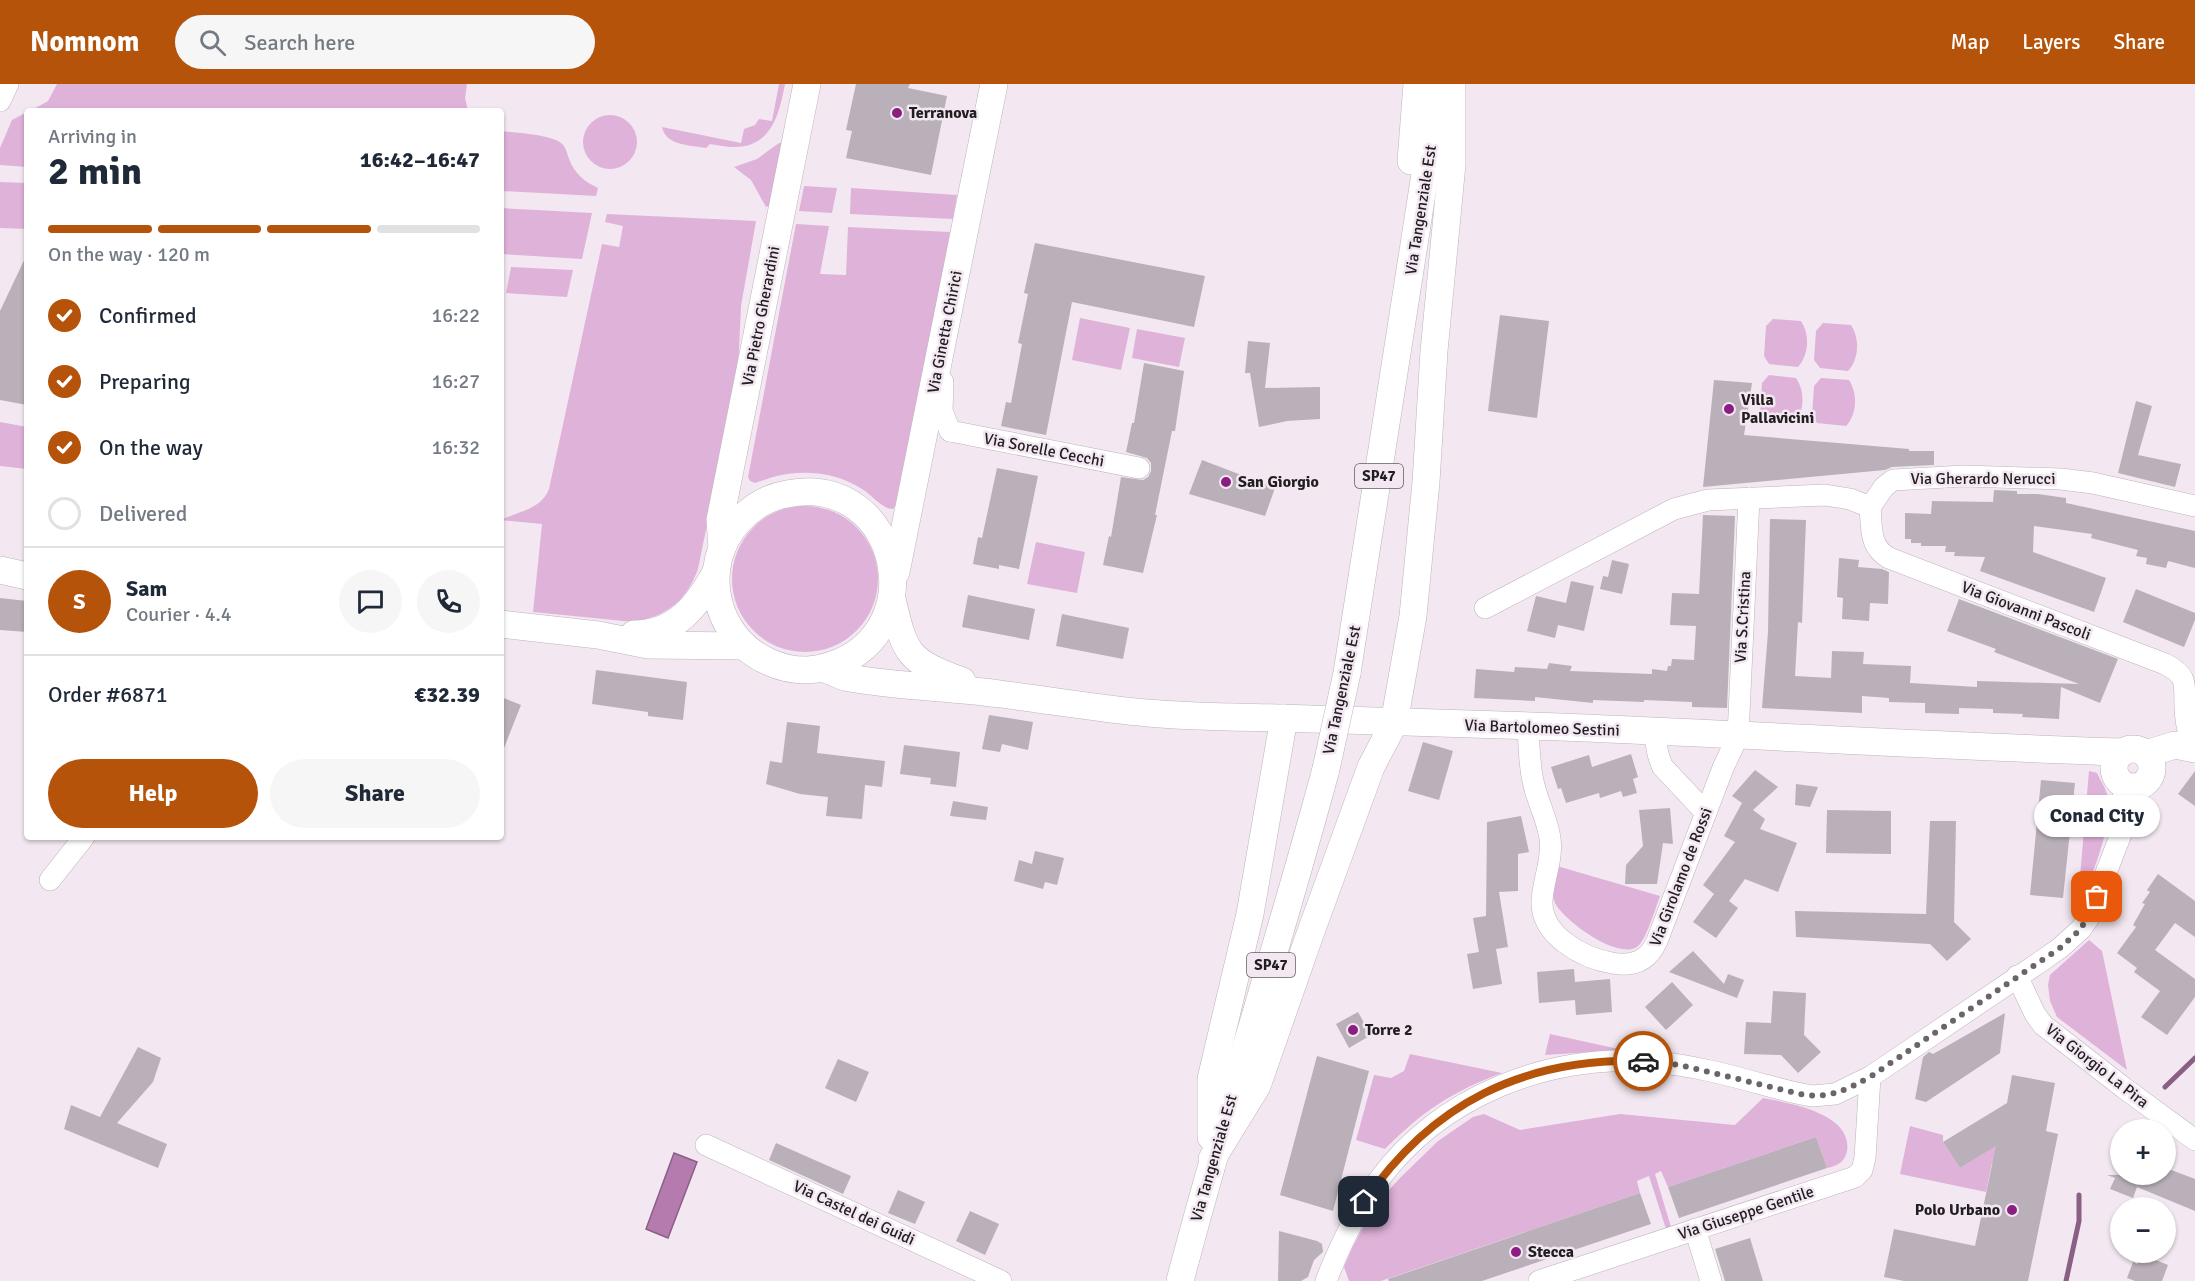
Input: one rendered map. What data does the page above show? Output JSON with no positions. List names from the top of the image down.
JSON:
{
  "streets": {
    "main road": [
      "Via Tangenziale Est",
      "Via Pietro Gherardini",
      "Via Ginetta Chirici",
      "SP47",
      "Via Bartolomeo Sestini"
    ],
    "street": [
      "Via Sorelle Cecchi",
      "Via Gherardo Nerucci",
      "Via Giovanni Pascoli",
      "Via S.Cristina",
      "Via Girolamo de Rossi",
      "Via Giorgio La Pira",
      "Via Castel dei Guidi",
      "Via Giuseppe Gentile"
    ]
  },
  "crossings": [
    ["Via Pietro Gherardini", "Via Ginetta Chirici"],
    ["Via Gherardo Nerucci", "Via Giovanni Pascoli"],
    ["Via Giovanni Pascoli", "Via Bartolomeo Sestini"],
    ["Via S.Cristina", "Via Bartolomeo Sestini"],
    ["Via S.Cristina", "Via Girolamo de Rossi"],
    ["Via Bartolomeo Sestini", "Via Girolamo de Rossi"]
  ],
  "places": [
    "Terranova",
    "Villa Pallavicini",
    "San Giorgio",
    "Conad City",
    "Torre 2",
    "Polo Urbano",
    "Stecca"
  ],
  "page": {
    "header": "Nomnom",
    "search": "Search here",
    "nav": ["Map", "Layers", "Share"],
    "heading": ["2 min", "Arriving in", "16:42–16:47"],
    "panel": [
      "Sam",
      "Courier · 4.4",
      "Order #6871",
      "€32.39"
    ],
    "bar": "On the way · 120 m",
    "list": [
      ["Confirmed", "16:22"],
      ["Preparing", "16:27"],
      ["On the way", "16:32"],
      "Delivered"
    ],
    "round": "S",
    "buttons": ["Help", "Share"],
    "bubble": "Conad City",
    "map_buttons": ["+", "−"]
  }
}
